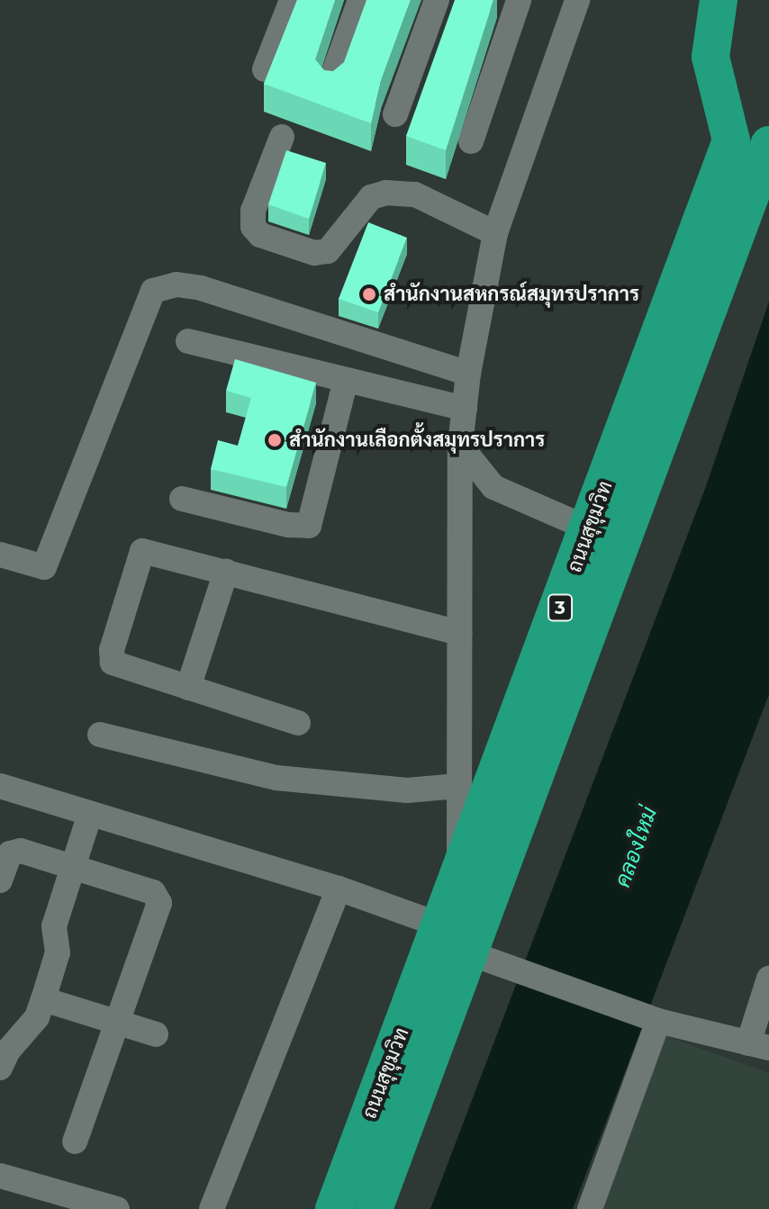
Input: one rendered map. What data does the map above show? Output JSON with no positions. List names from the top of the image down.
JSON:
{
  "streets": {
    "highway": ["ถนนสุขุมวิท", "3"]
  },
  "water": ["คลองใหม่"],
  "places": ["สำนักงานสหกรณ์สมุทรปราการ", "สำนักงานเลือกตั้งสมุทรปราการ"]
}
